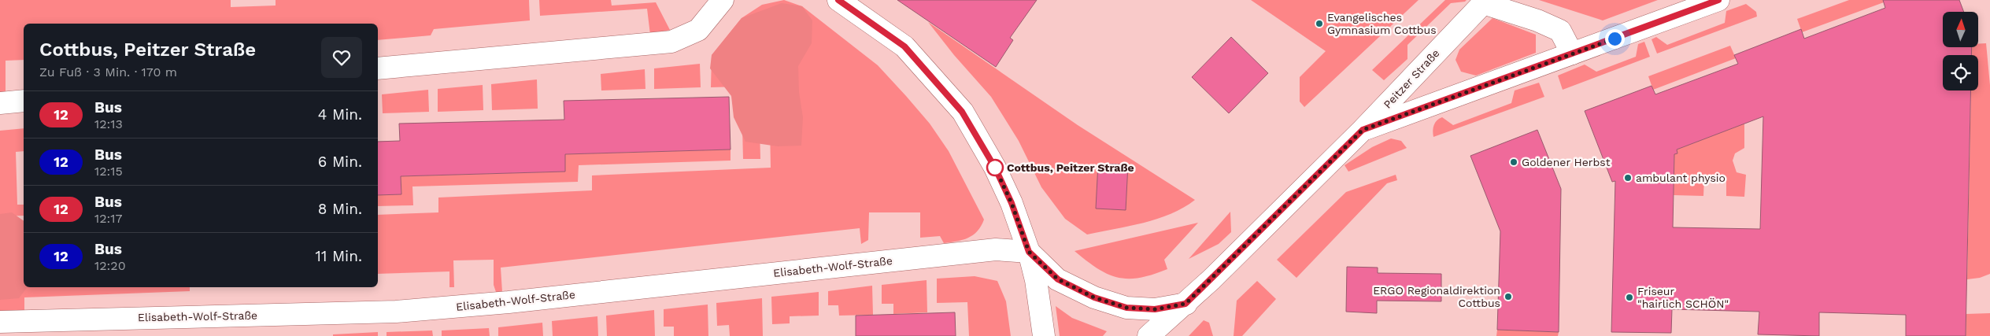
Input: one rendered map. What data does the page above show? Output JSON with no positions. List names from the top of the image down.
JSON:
{
  "streets": {
    "street": ["Peitzer Straße", "Elisabeth-Wolf-Straße"]
  },
  "places": [
    "Evangelisches Gymnasium Cottbus",
    "Goldener Herbst",
    "Cottbus, Peitzer Straße",
    "ambulant physio",
    "ERGO Regionaldirektion Cottbus",
    "Friseur \"hairlich SCHÖN\""
  ],
  "lines": ["bus line 12"],
  "north": "top",
  "page": {
    "heading": ["Cottbus, Peitzer Straße", "Zu Fuß · 3 Min. · 170 m"],
    "list": [
      {
        "mark": "12",
        "name": "Bus",
        "note": "12:13",
        "value": "4 Min."
      },
      {
        "mark": "12",
        "name": "Bus",
        "note": "12:15",
        "value": "6 Min."
      },
      {
        "mark": "12",
        "name": "Bus",
        "note": "12:17",
        "value": "8 Min."
      },
      {
        "mark": "12",
        "name": "Bus",
        "note": "12:20",
        "value": "11 Min."
      }
    ]
  }
}
